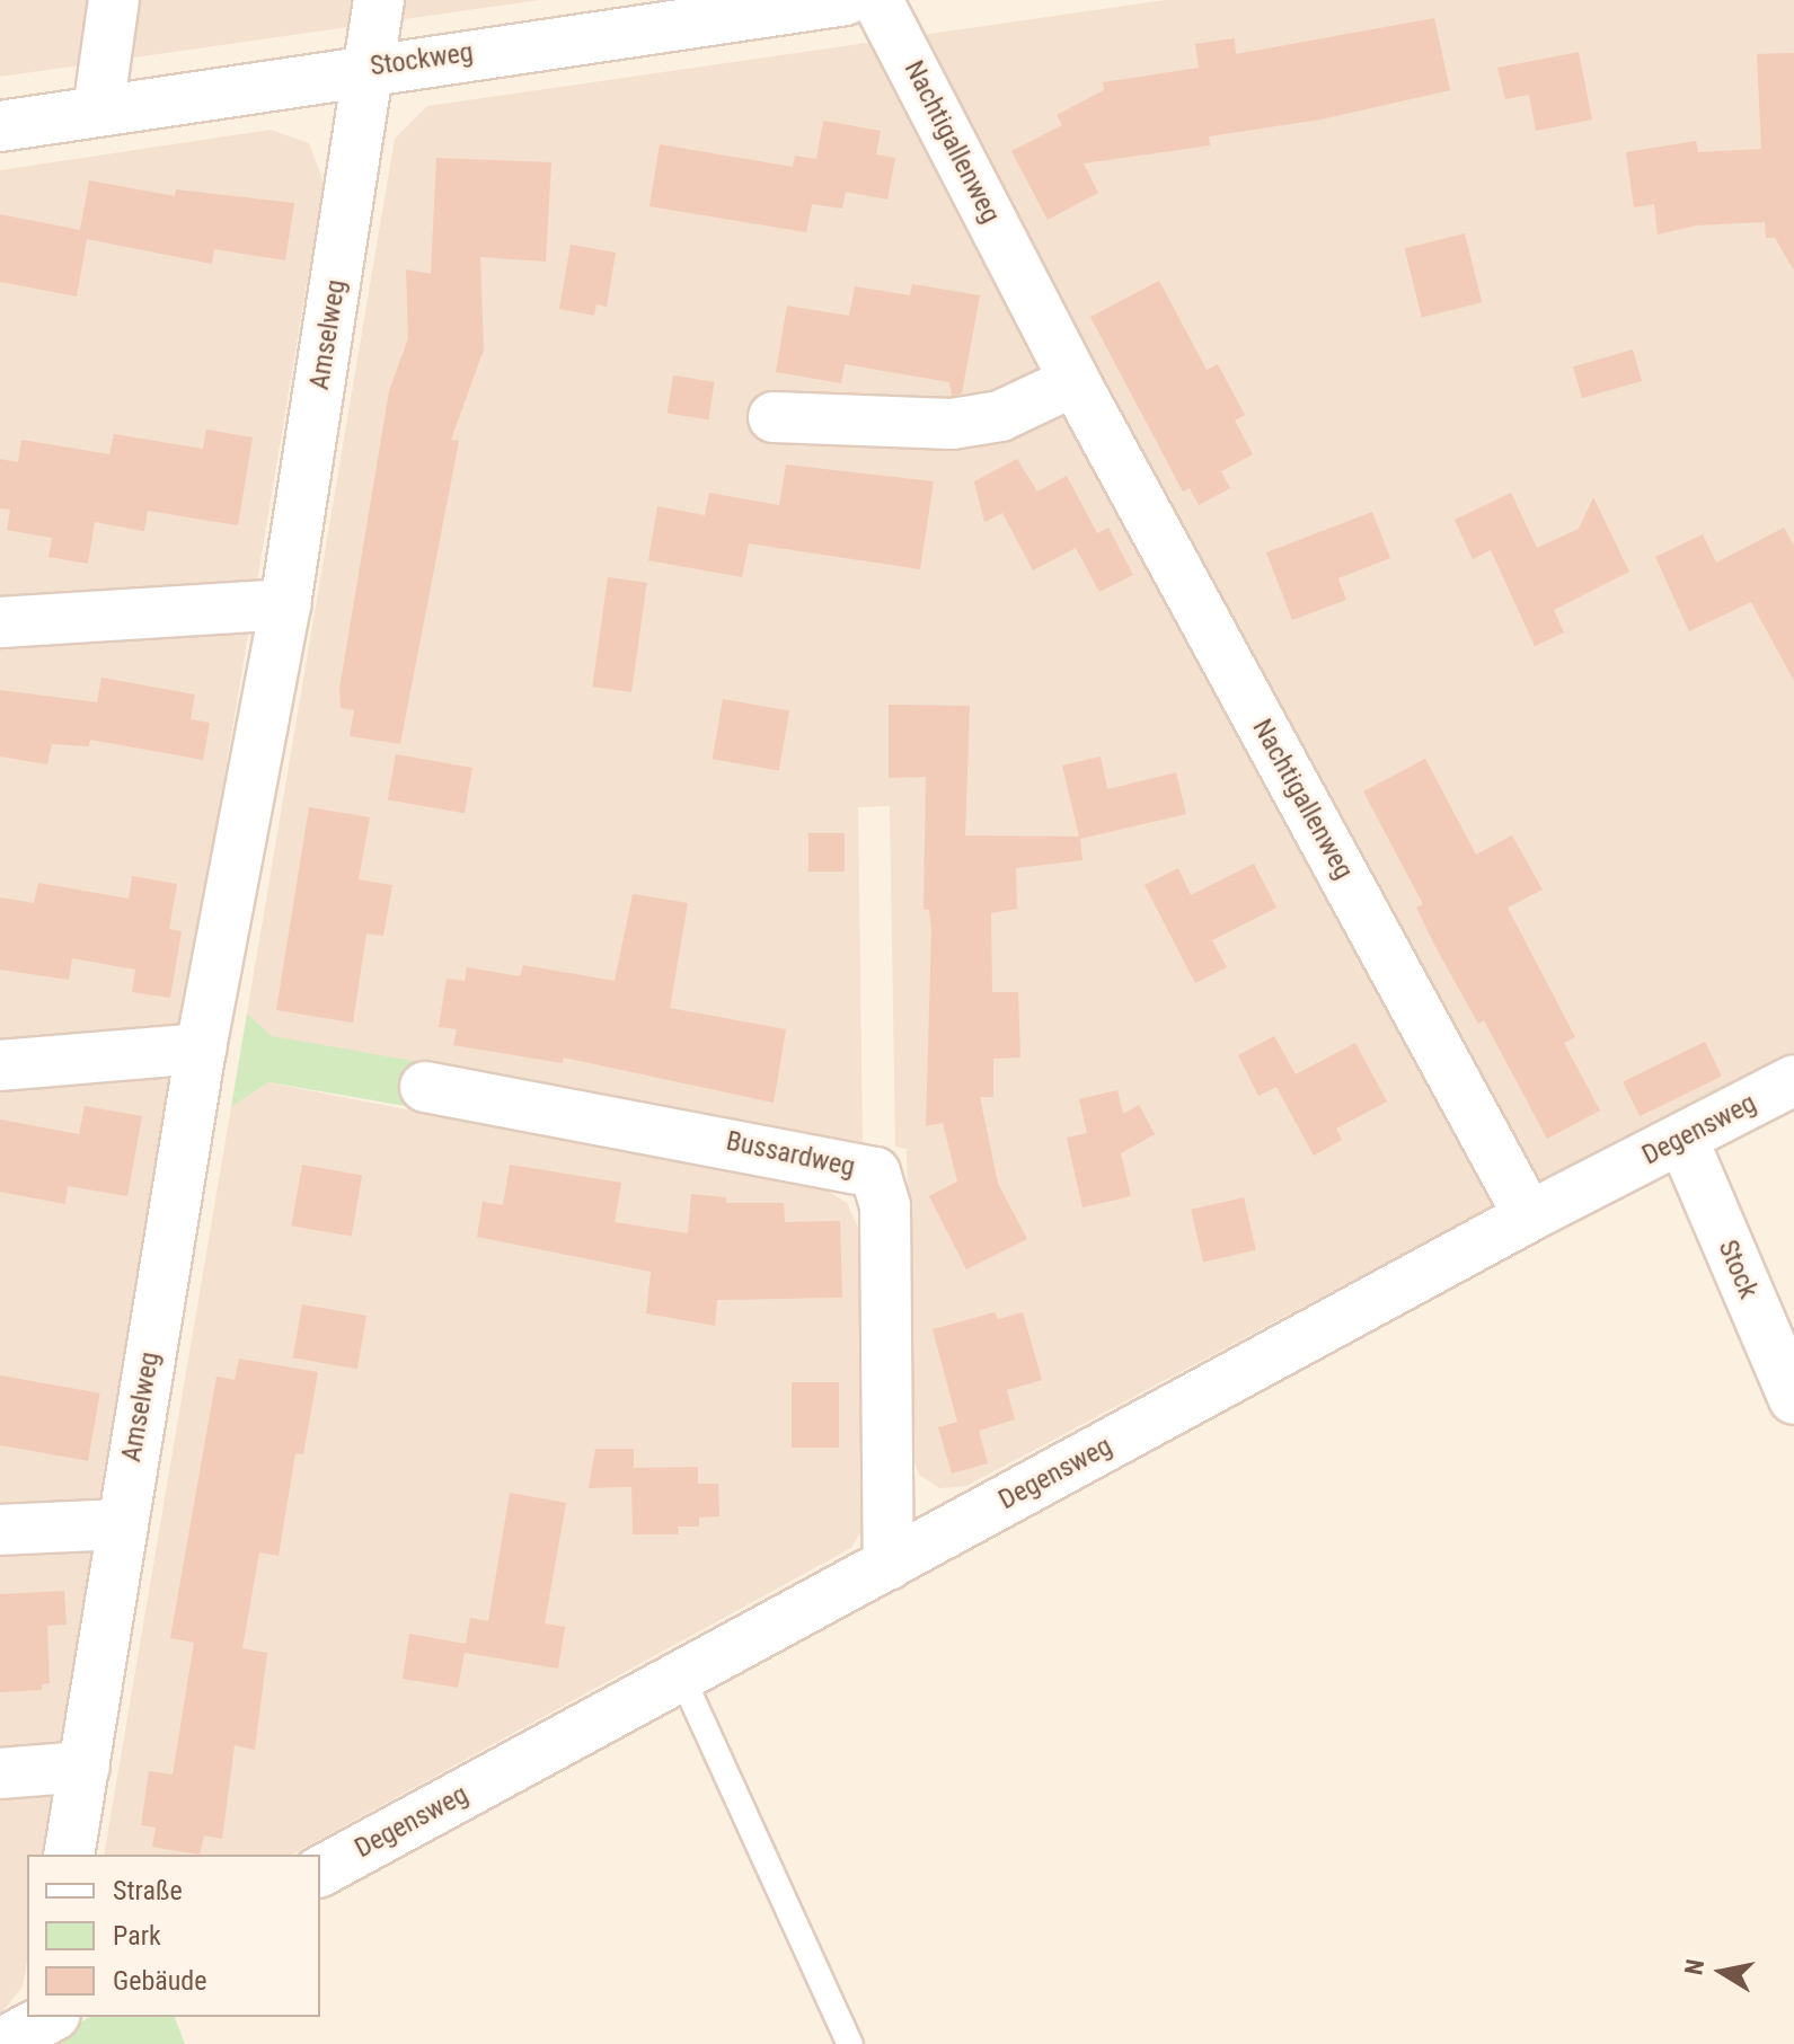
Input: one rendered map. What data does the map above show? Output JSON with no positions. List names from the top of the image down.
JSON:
{
  "streets": {
    "street": [
      "Stockweg",
      "Nachtigallenweg",
      "Amselweg",
      "Degensweg",
      "Bussardweg",
      "Stock"
    ]
  },
  "crossings": [
    ["Stockweg", "Amselweg"],
    ["Nachtigallenweg", "Degensweg"],
    ["Degensweg", "Bussardweg"],
    ["Degensweg", "Stock"]
  ],
  "legend": ["Straße", "Park", "Gebäude"],
  "north": "left"
}
